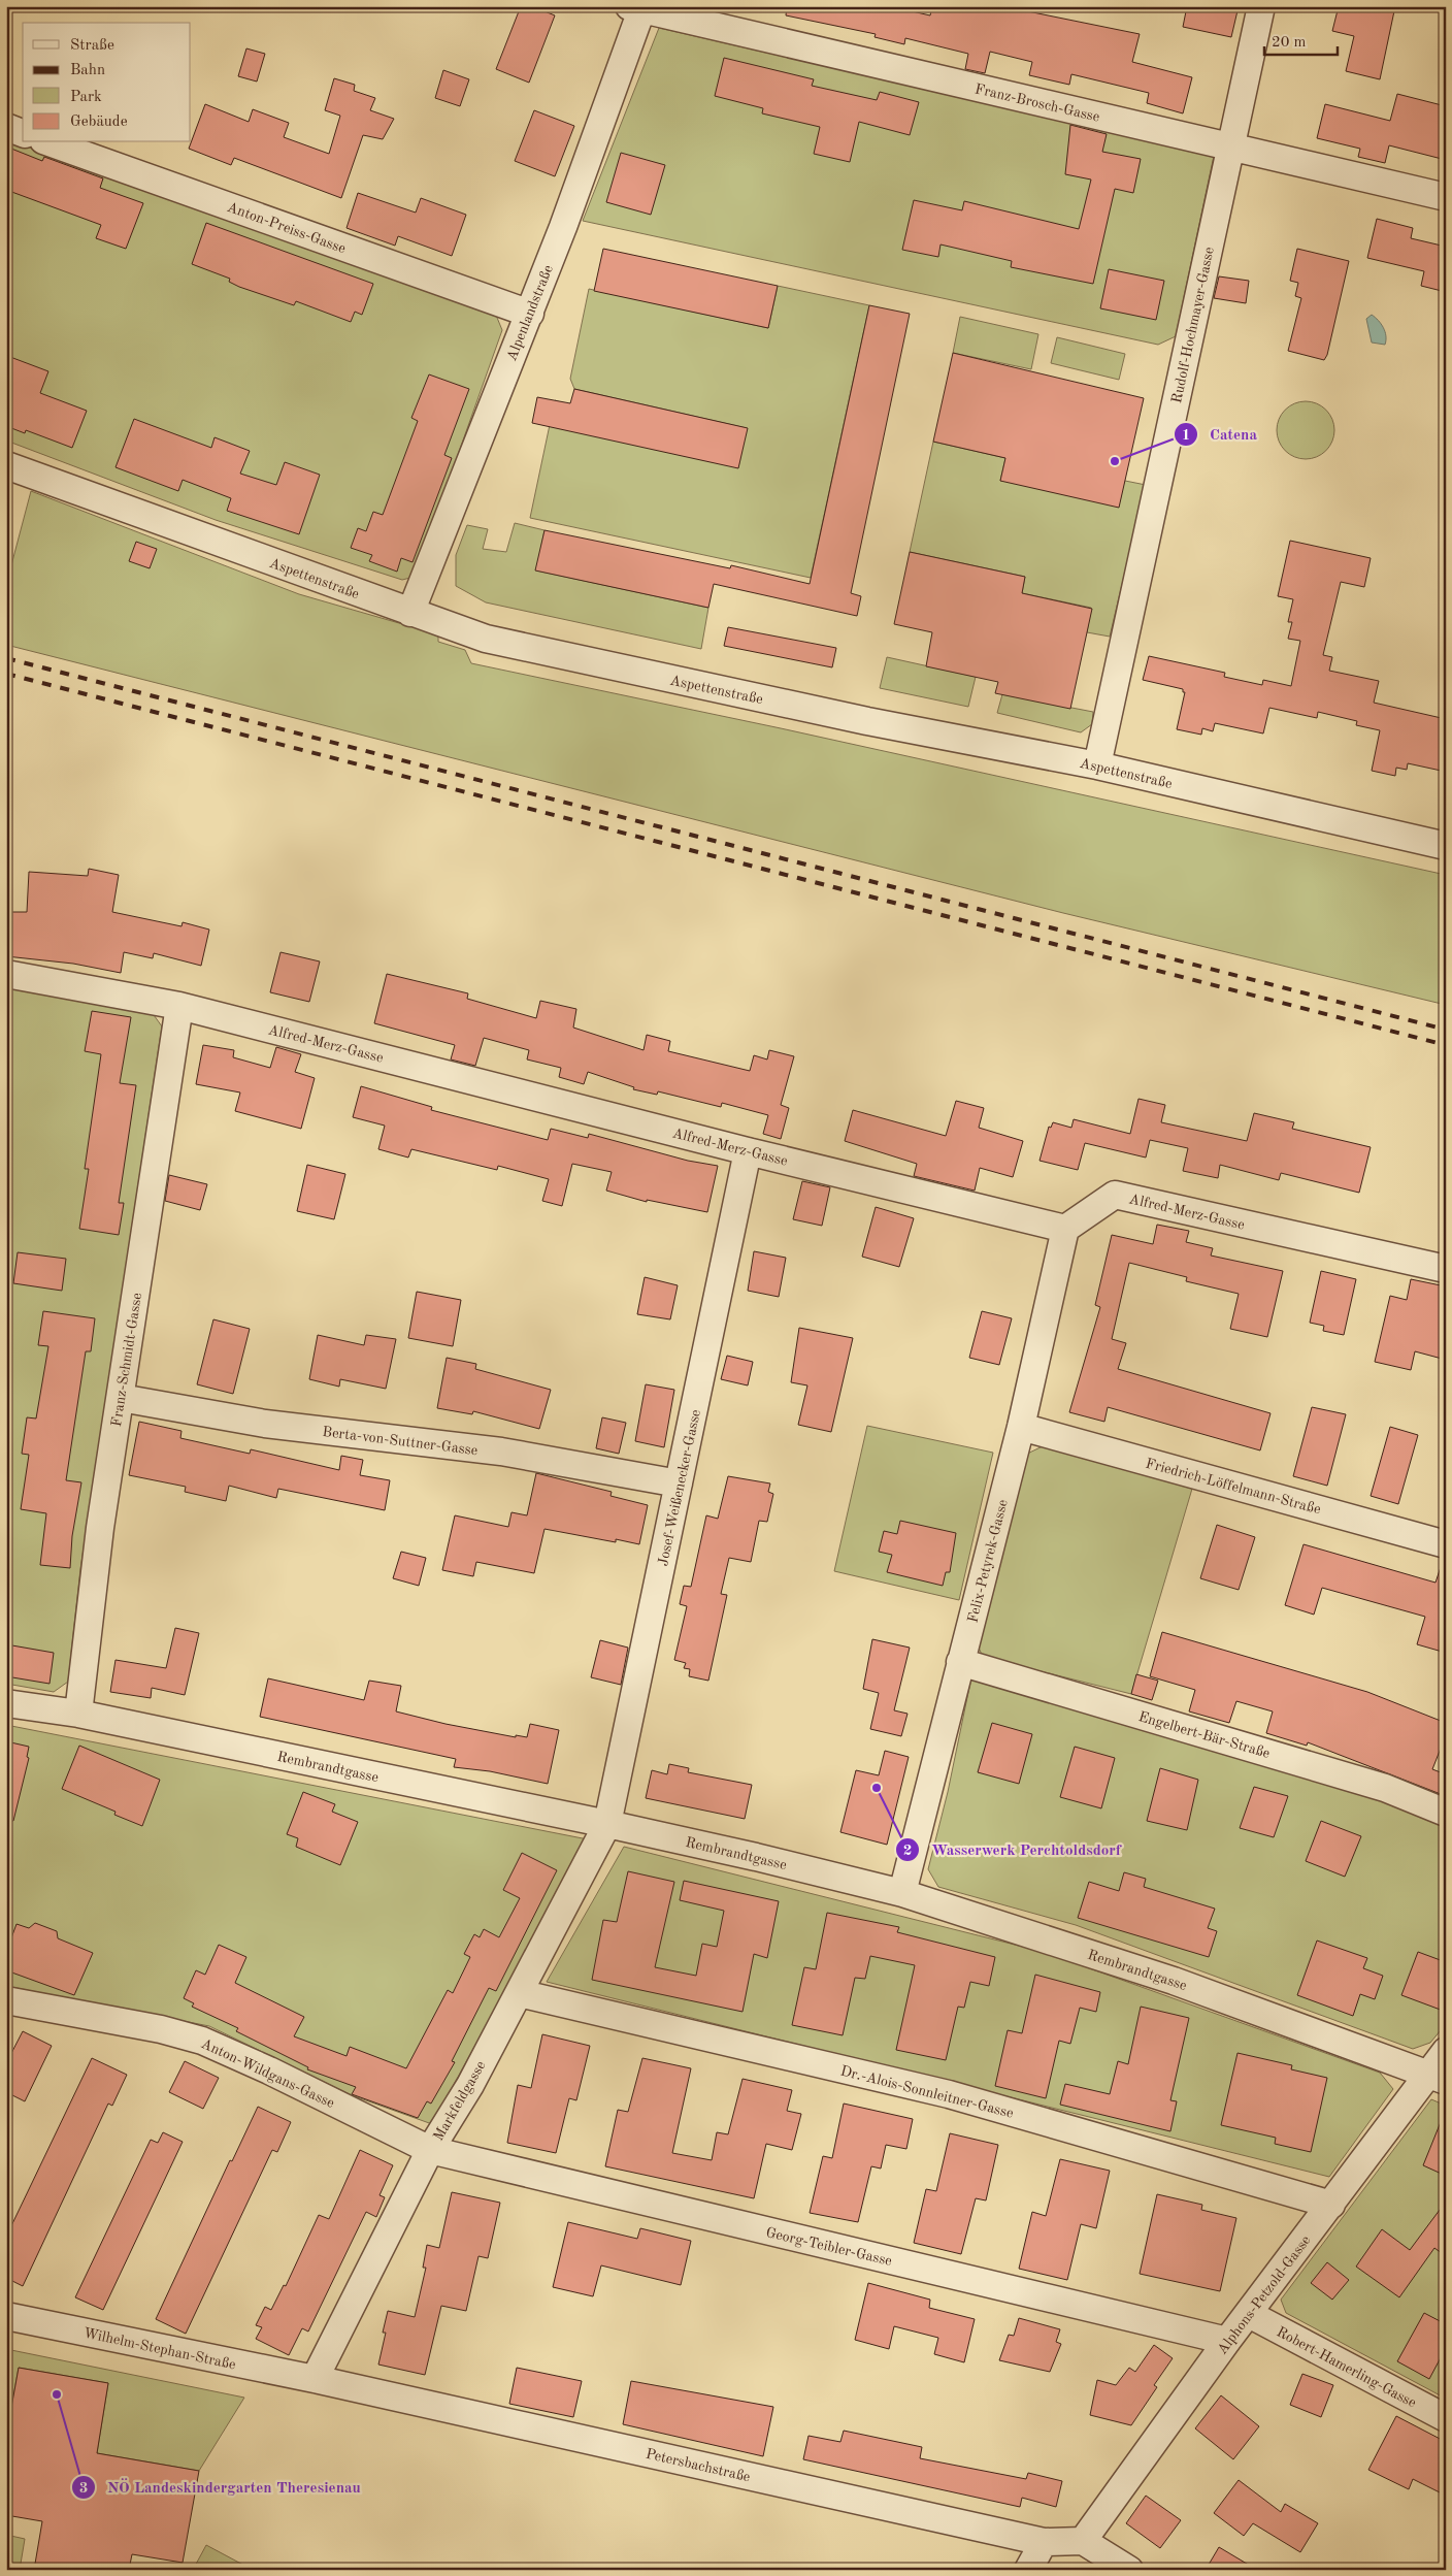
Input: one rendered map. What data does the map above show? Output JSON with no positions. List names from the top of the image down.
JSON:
{
  "streets": {
    "street": [
      "Franz-Brosch-Gasse",
      "Anton-Preiss-Gasse",
      "Alpenlandstraße",
      "Rudolf-Hochmayer-Gasse",
      "Aspettenstraße",
      "Alfred-Merz-Gasse",
      "Franz-Schmidt-Gasse",
      "Berta-von-Suttner-Gasse",
      "Friedrich-Löffelmann-Straße",
      "Josef-Weißenecker-Gasse",
      "Felix-Petyrek-Gasse",
      "Engelbert-Bär-Straße",
      "Rembrandtgasse",
      "Anton-Wildgans-Gasse",
      "Dr.-Alois-Sonnleitner-Gasse",
      "Markfeldgasse",
      "Georg-Teibler-Gasse",
      "Alphons-Petzold-Gasse",
      "Wilhelm-Stephan-Straße",
      "Robert-Hamerling-Gasse",
      "Petersbachstraße"
    ]
  },
  "crossings": [
    ["Franz-Brosch-Gasse", "Alpenlandstraße"],
    ["Franz-Brosch-Gasse", "Rudolf-Hochmayer-Gasse"],
    ["Anton-Preiss-Gasse", "Alpenlandstraße"],
    ["Alpenlandstraße", "Aspettenstraße"],
    ["Rudolf-Hochmayer-Gasse", "Aspettenstraße"],
    ["Alfred-Merz-Gasse", "Franz-Schmidt-Gasse"],
    ["Alfred-Merz-Gasse", "Josef-Weißenecker-Gasse"],
    ["Alfred-Merz-Gasse", "Felix-Petyrek-Gasse"],
    ["Franz-Schmidt-Gasse", "Berta-von-Suttner-Gasse"],
    ["Franz-Schmidt-Gasse", "Rembrandtgasse"],
    ["Berta-von-Suttner-Gasse", "Josef-Weißenecker-Gasse"],
    ["Friedrich-Löffelmann-Straße", "Felix-Petyrek-Gasse"],
    ["Josef-Weißenecker-Gasse", "Rembrandtgasse"],
    ["Josef-Weißenecker-Gasse", "Markfeldgasse"],
    ["Felix-Petyrek-Gasse", "Engelbert-Bär-Straße"],
    ["Felix-Petyrek-Gasse", "Rembrandtgasse"],
    ["Rembrandtgasse", "Markfeldgasse"],
    ["Rembrandtgasse", "Alphons-Petzold-Gasse"],
    ["Anton-Wildgans-Gasse", "Markfeldgasse"],
    ["Anton-Wildgans-Gasse", "Georg-Teibler-Gasse"],
    ["Dr.-Alois-Sonnleitner-Gasse", "Markfeldgasse"],
    ["Dr.-Alois-Sonnleitner-Gasse", "Alphons-Petzold-Gasse"],
    ["Markfeldgasse", "Georg-Teibler-Gasse"],
    ["Markfeldgasse", "Wilhelm-Stephan-Straße"],
    ["Markfeldgasse", "Petersbachstraße"],
    ["Georg-Teibler-Gasse", "Alphons-Petzold-Gasse"],
    ["Alphons-Petzold-Gasse", "Robert-Hamerling-Gasse"],
    ["Alphons-Petzold-Gasse", "Petersbachstraße"],
    ["Wilhelm-Stephan-Straße", "Petersbachstraße"]
  ],
  "places": ["Catena", "Wasserwerk Perchtoldsdorf", "NÖ Landeskindergarten Theresienau"],
  "legend": [
    "Straße",
    "Bahn",
    "Park",
    "Gebäude"
  ],
  "scale_bar": "20 m"
}
